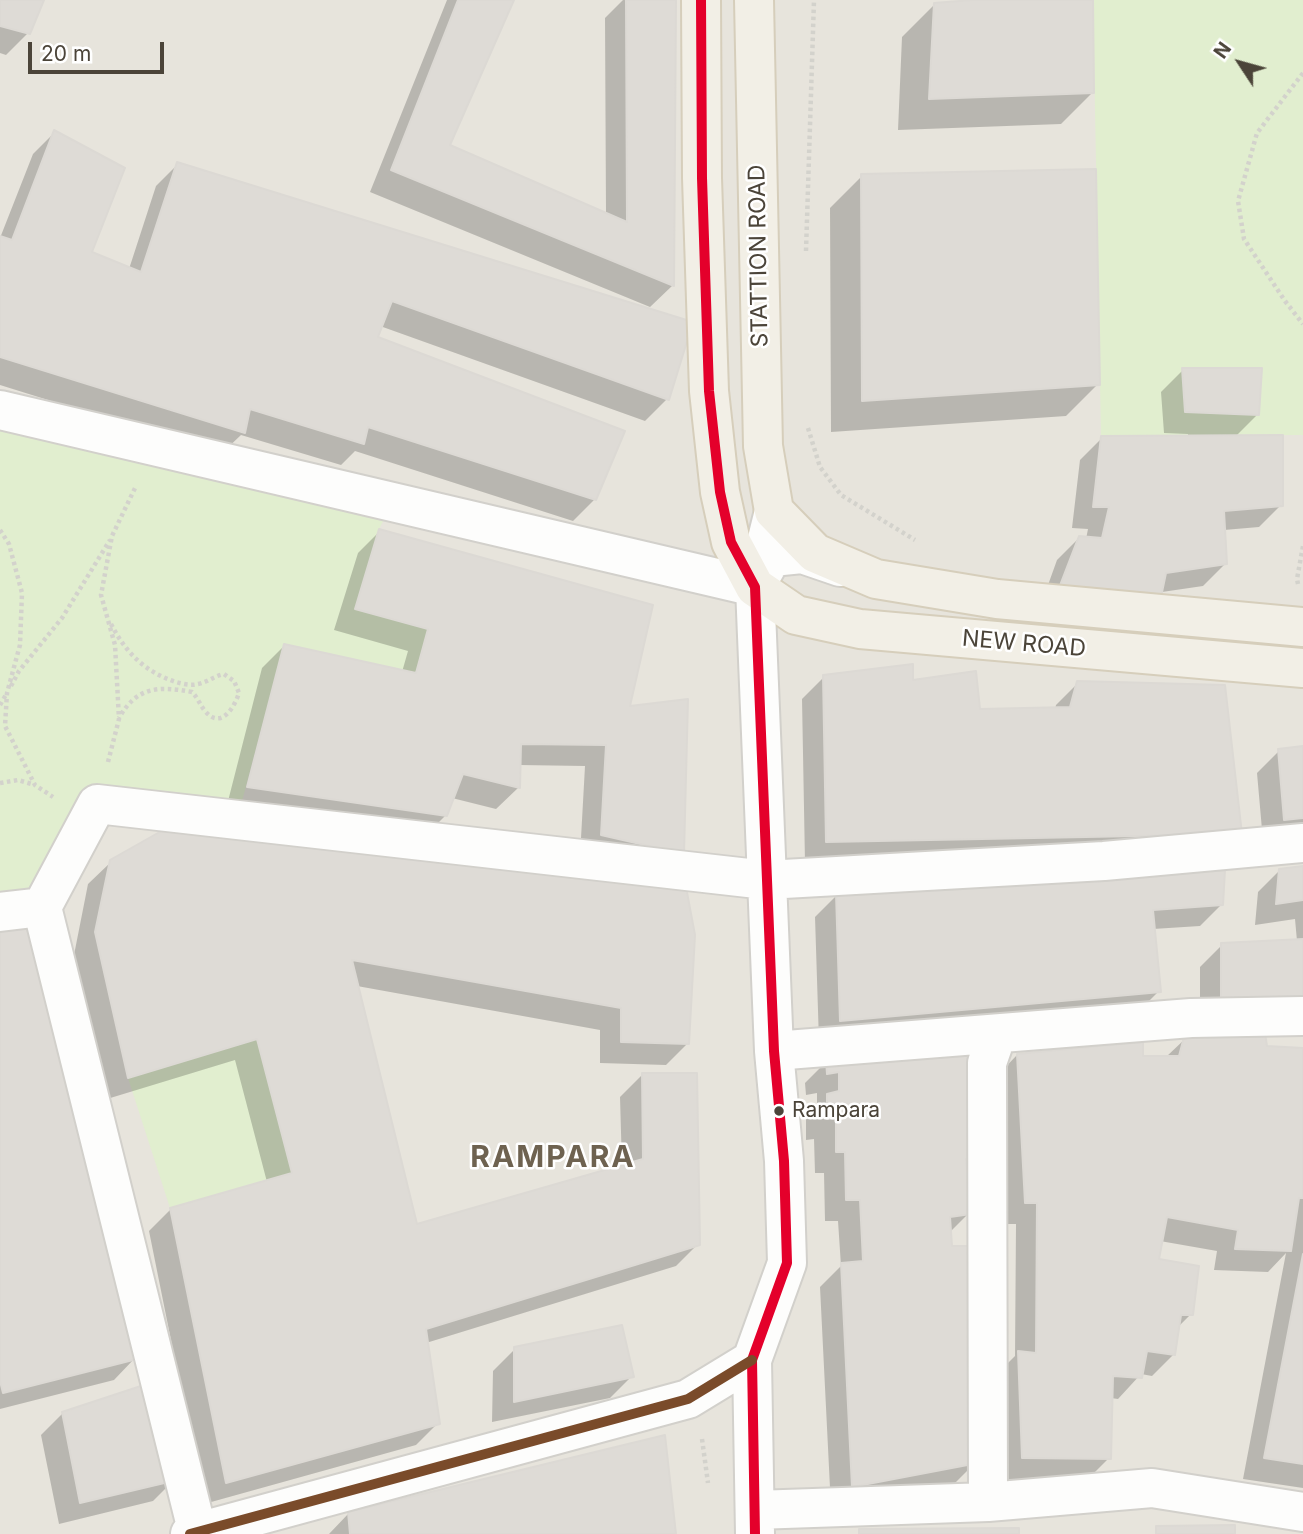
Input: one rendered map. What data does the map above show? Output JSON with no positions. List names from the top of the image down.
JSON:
{
  "streets": {
    "main road": ["STATTION ROAD", "NEW ROAD"]
  },
  "crossings": [
    ["STATTION ROAD", "NEW ROAD"]
  ],
  "districts": ["RAMPARA"],
  "places": ["Rampara"],
  "scale_bar": "20 m",
  "north": "top left"
}
